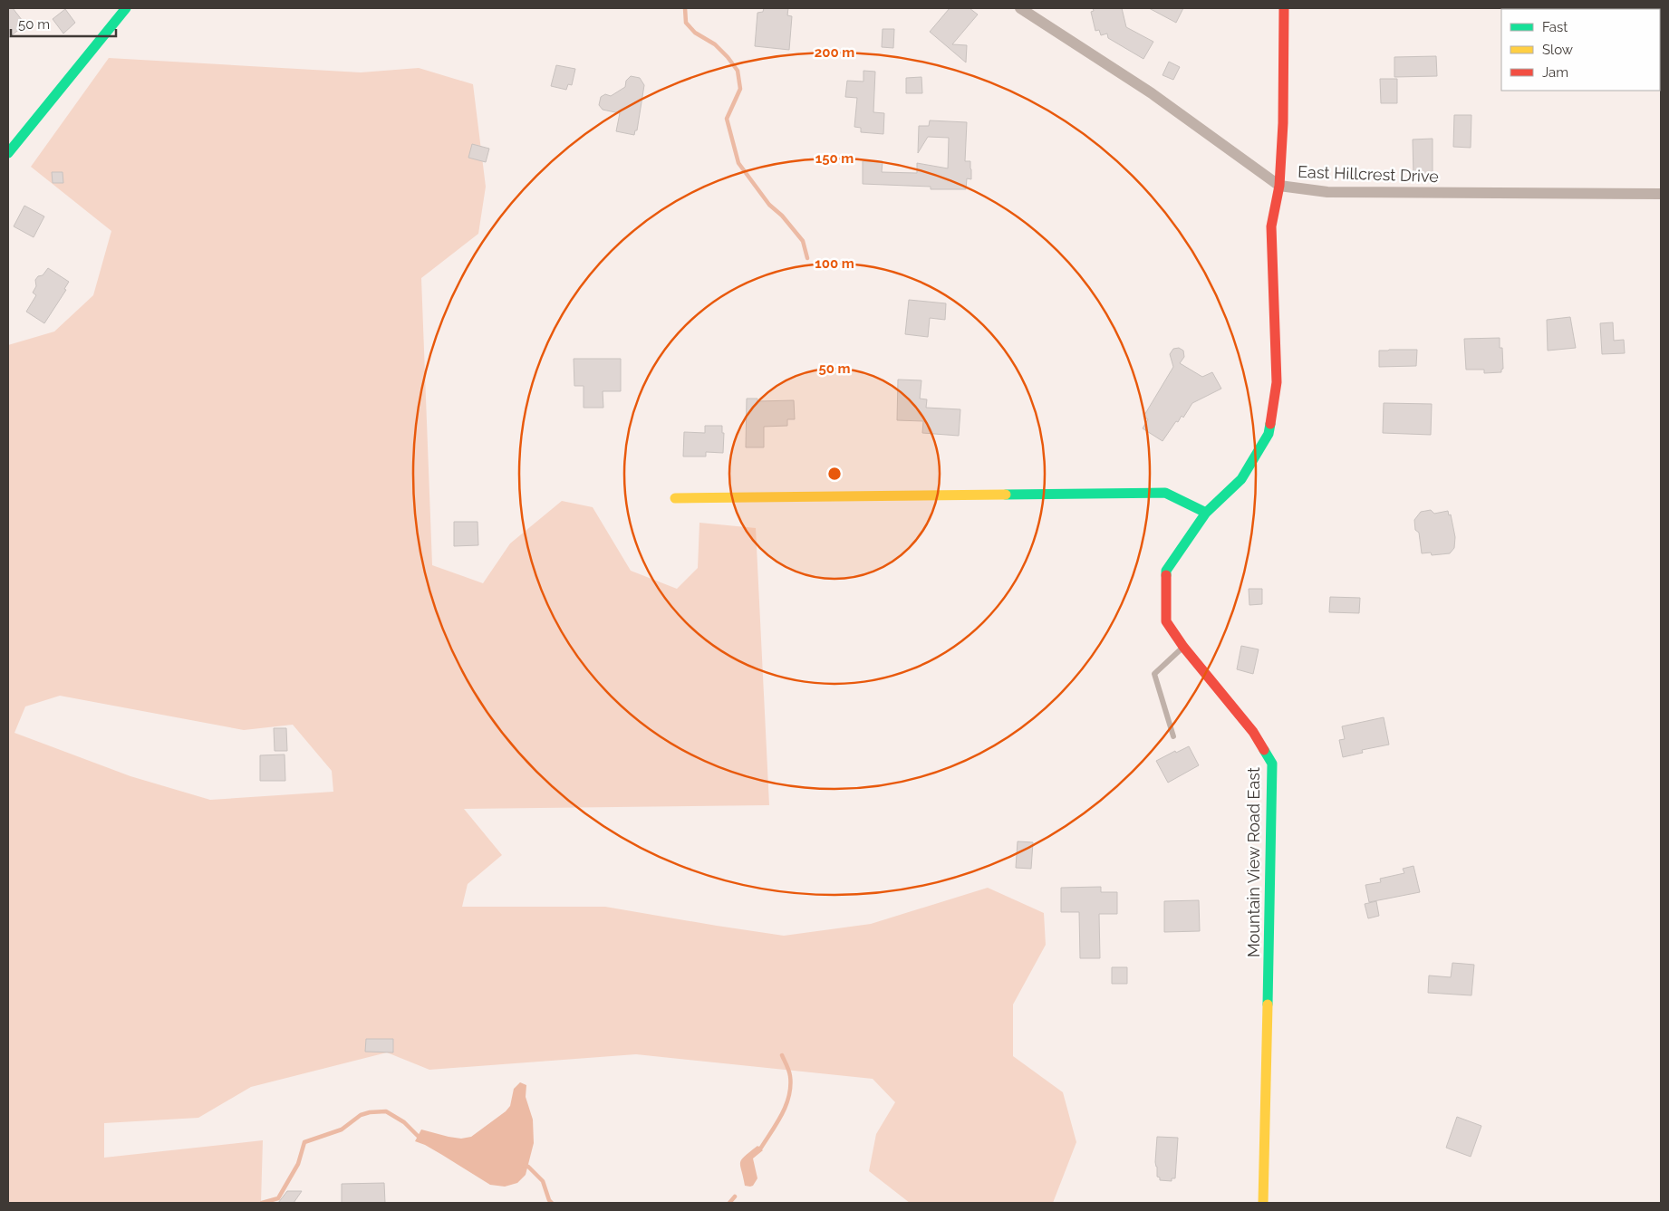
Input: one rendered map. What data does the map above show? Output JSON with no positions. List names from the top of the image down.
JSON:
{
  "streets": {
    "street": ["East Hillcrest Drive", "Mountain View Road East"]
  },
  "crossings": [
    ["East Hillcrest Drive", "Mountain View Road East"]
  ],
  "legend": ["Fast", "Slow", "Jam"],
  "scale_bar": "50 m",
  "rings": [
    "200 m",
    "150 m",
    "100 m",
    "50 m"
  ]
}
